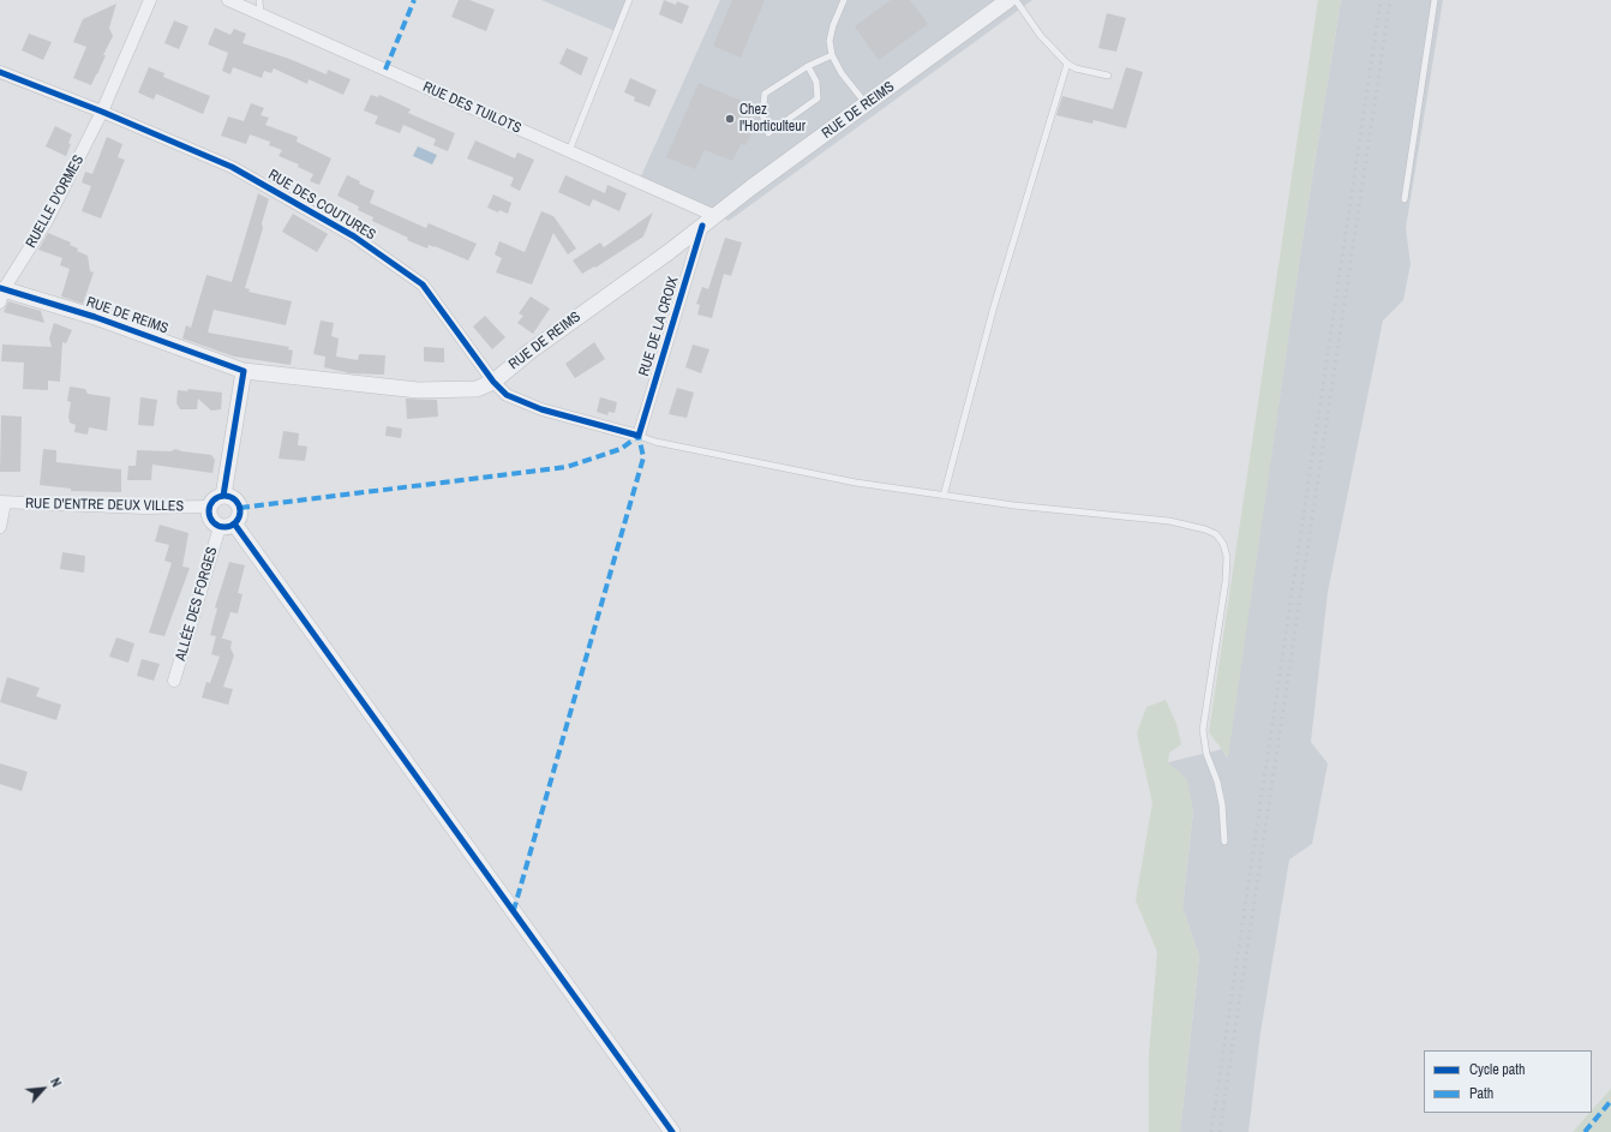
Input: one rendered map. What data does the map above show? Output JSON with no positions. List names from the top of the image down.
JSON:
{
  "streets": {
    "street": [
      "RUE DES TUILOTS",
      "RUE DE REIMS",
      "RUELLE D'ORMES",
      "RUE DES COUTURES",
      "RUE DE LA CROIX",
      "RUE D'ENTRE DEUX VILLES",
      "ALLÉE DES FORGES"
    ]
  },
  "crossings": [
    ["RUE DES TUILOTS", "RUE DE REIMS"],
    ["RUE DE REIMS", "RUELLE D'ORMES"],
    ["RUE DE REIMS", "RUE DES COUTURES"],
    ["RUE DE REIMS", "RUE DE LA CROIX"],
    ["RUELLE D'ORMES", "RUE DES COUTURES"],
    ["RUE DES COUTURES", "RUE DE LA CROIX"],
    ["RUE D'ENTRE DEUX VILLES", "ALLÉE DES FORGES"]
  ],
  "places": ["Chez l'Horticulteur"],
  "legend": ["Cycle path", "Path"],
  "north": "top right"
}
